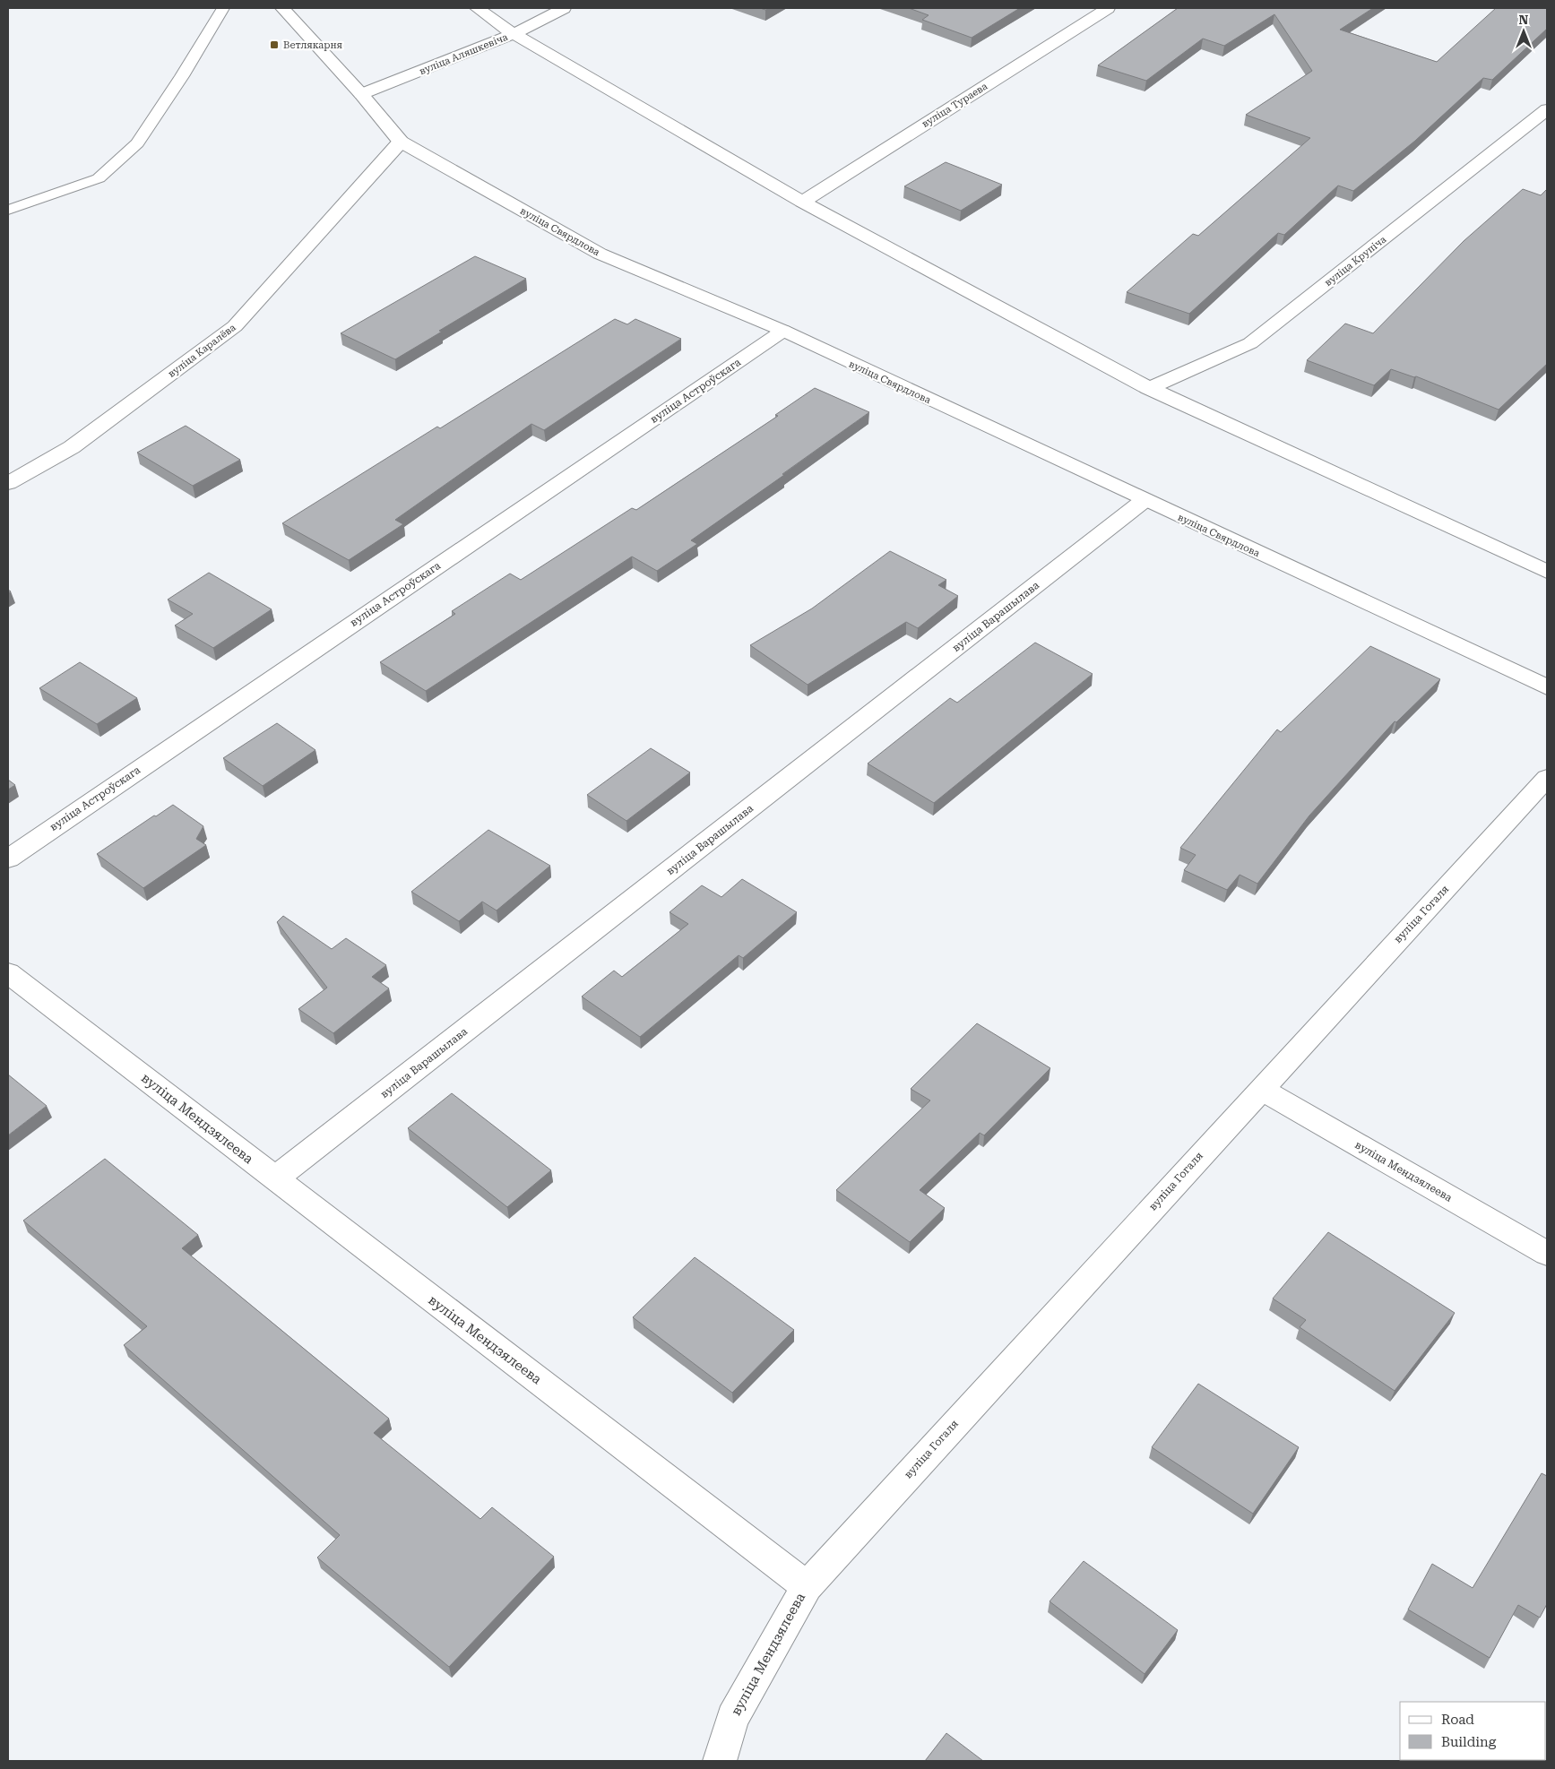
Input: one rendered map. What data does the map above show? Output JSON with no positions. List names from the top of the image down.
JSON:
{
  "streets": {
    "street": [
      "вуліца Аляшкевіча",
      "вуліца Тураева",
      "вуліца Свярдлова",
      "вуліца Крупіча",
      "вуліца Каралёва",
      "вуліца Астроўскага",
      "вуліца Варашылава",
      "вуліца Гогаля",
      "вуліца Мендзялеева"
    ]
  },
  "crossings": [
    ["вуліца Аляшкевіча", "вуліца Свярдлова"],
    ["вуліца Свярдлова", "вуліца Каралёва"],
    ["вуліца Свярдлова", "вуліца Астроўскага"],
    ["вуліца Свярдлова", "вуліца Варашылава"],
    ["вуліца Варашылава", "вуліца Мендзялеева"],
    ["вуліца Гогаля", "вуліца Мендзялеева"]
  ],
  "places": {
    "transit": ["Ветлякарня"]
  },
  "legend": ["Road", "Building"],
  "north": "top"
}
